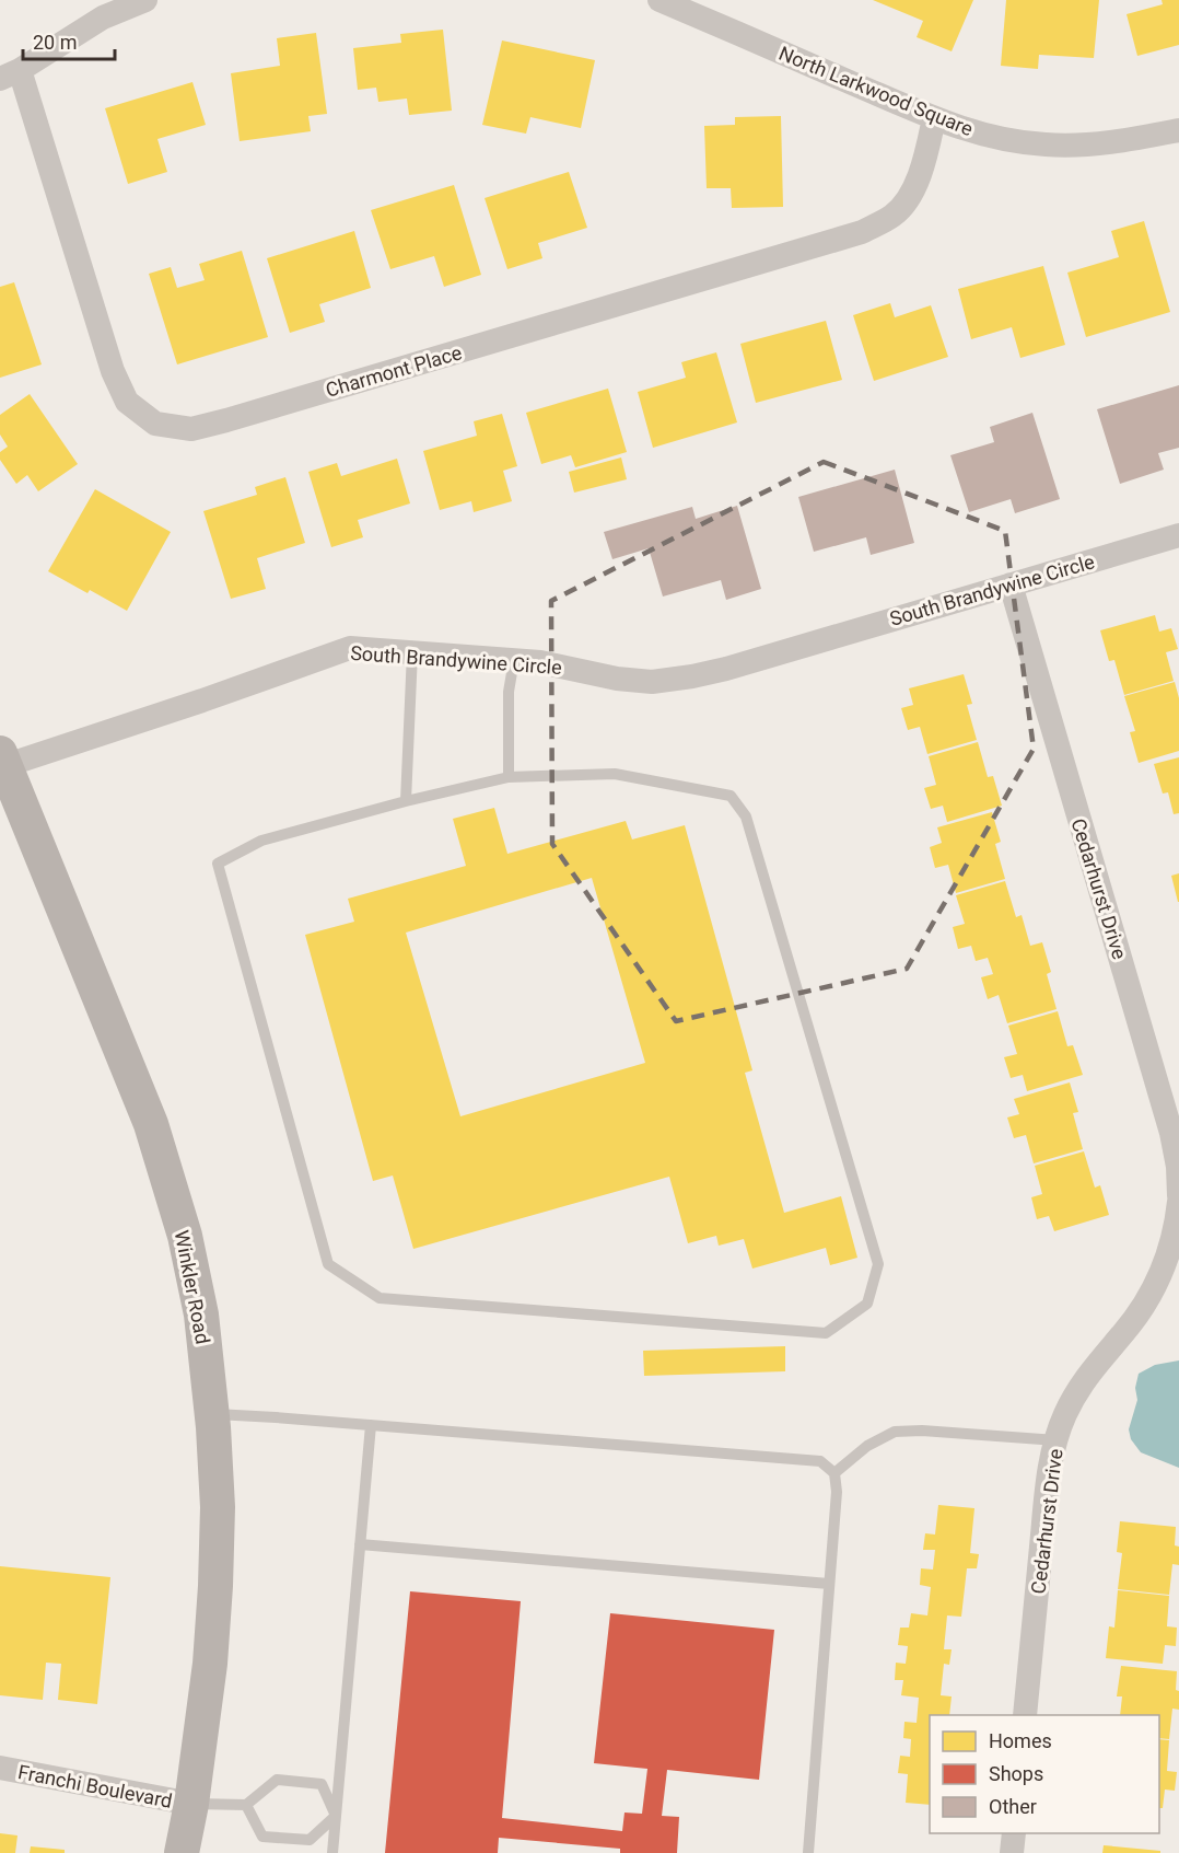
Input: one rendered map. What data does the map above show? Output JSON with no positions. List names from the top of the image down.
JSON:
{
  "streets": {
    "street": [
      "North Larkwood Square",
      "Charmont Place",
      "South Brandywine Circle",
      "Cedarhurst Drive",
      "Winkler Road",
      "Franchi Boulevard"
    ]
  },
  "crossings": [
    ["North Larkwood Square", "Charmont Place"],
    ["South Brandywine Circle", "Cedarhurst Drive"],
    ["South Brandywine Circle", "Winkler Road"],
    ["Winkler Road", "Franchi Boulevard"]
  ],
  "legend": ["Homes", "Shops", "Other"],
  "scale_bar": "20 m"
}
